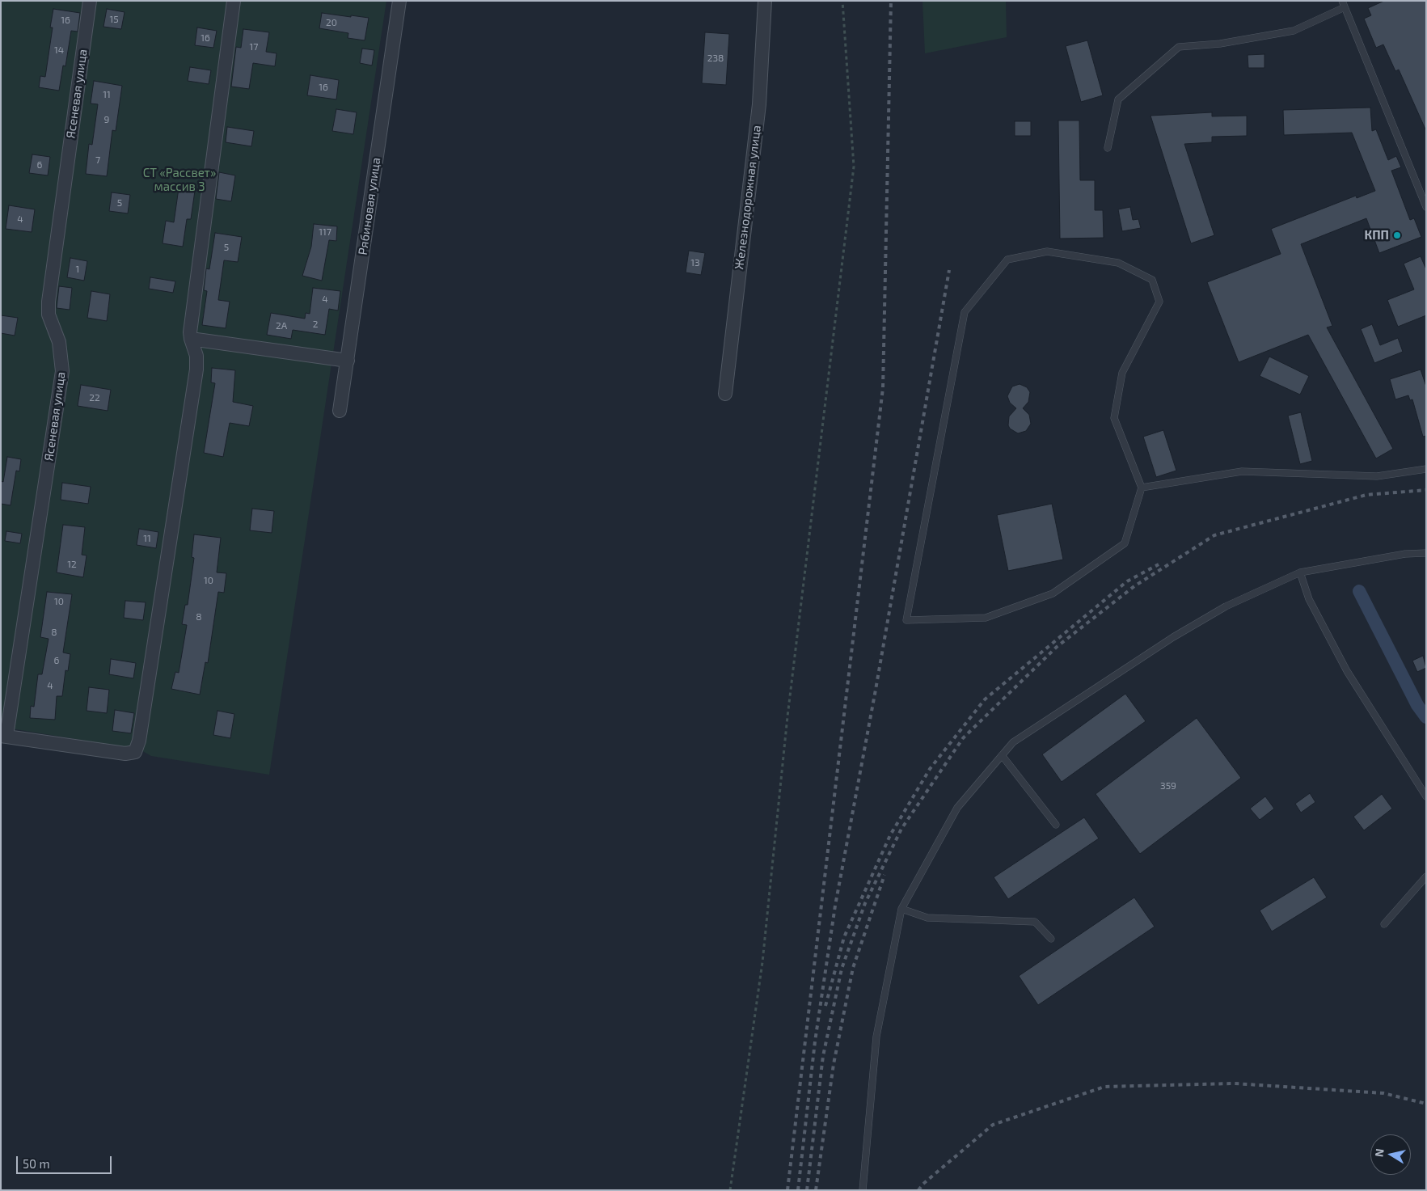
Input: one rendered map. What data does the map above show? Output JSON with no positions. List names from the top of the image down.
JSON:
{
  "streets": {
    "street": ["Ясеневая улица", "Железнодорожная улица", "Рябиновая улица"]
  },
  "parks": ["СТ «Рассвет» массив 3"],
  "places": ["КПП"],
  "house_numbers": [
    "15",
    "16",
    "20",
    "16",
    "17",
    "14",
    "238",
    "16",
    "11",
    "9",
    "7",
    "6",
    "5",
    "4",
    "117",
    "5",
    "13",
    "1",
    "4",
    "2",
    "2А",
    "22",
    "11",
    "12",
    "10",
    "10",
    "8",
    "8",
    "6",
    "4",
    "359"
  ],
  "scale_bar": "50 m",
  "north": "left"
}
